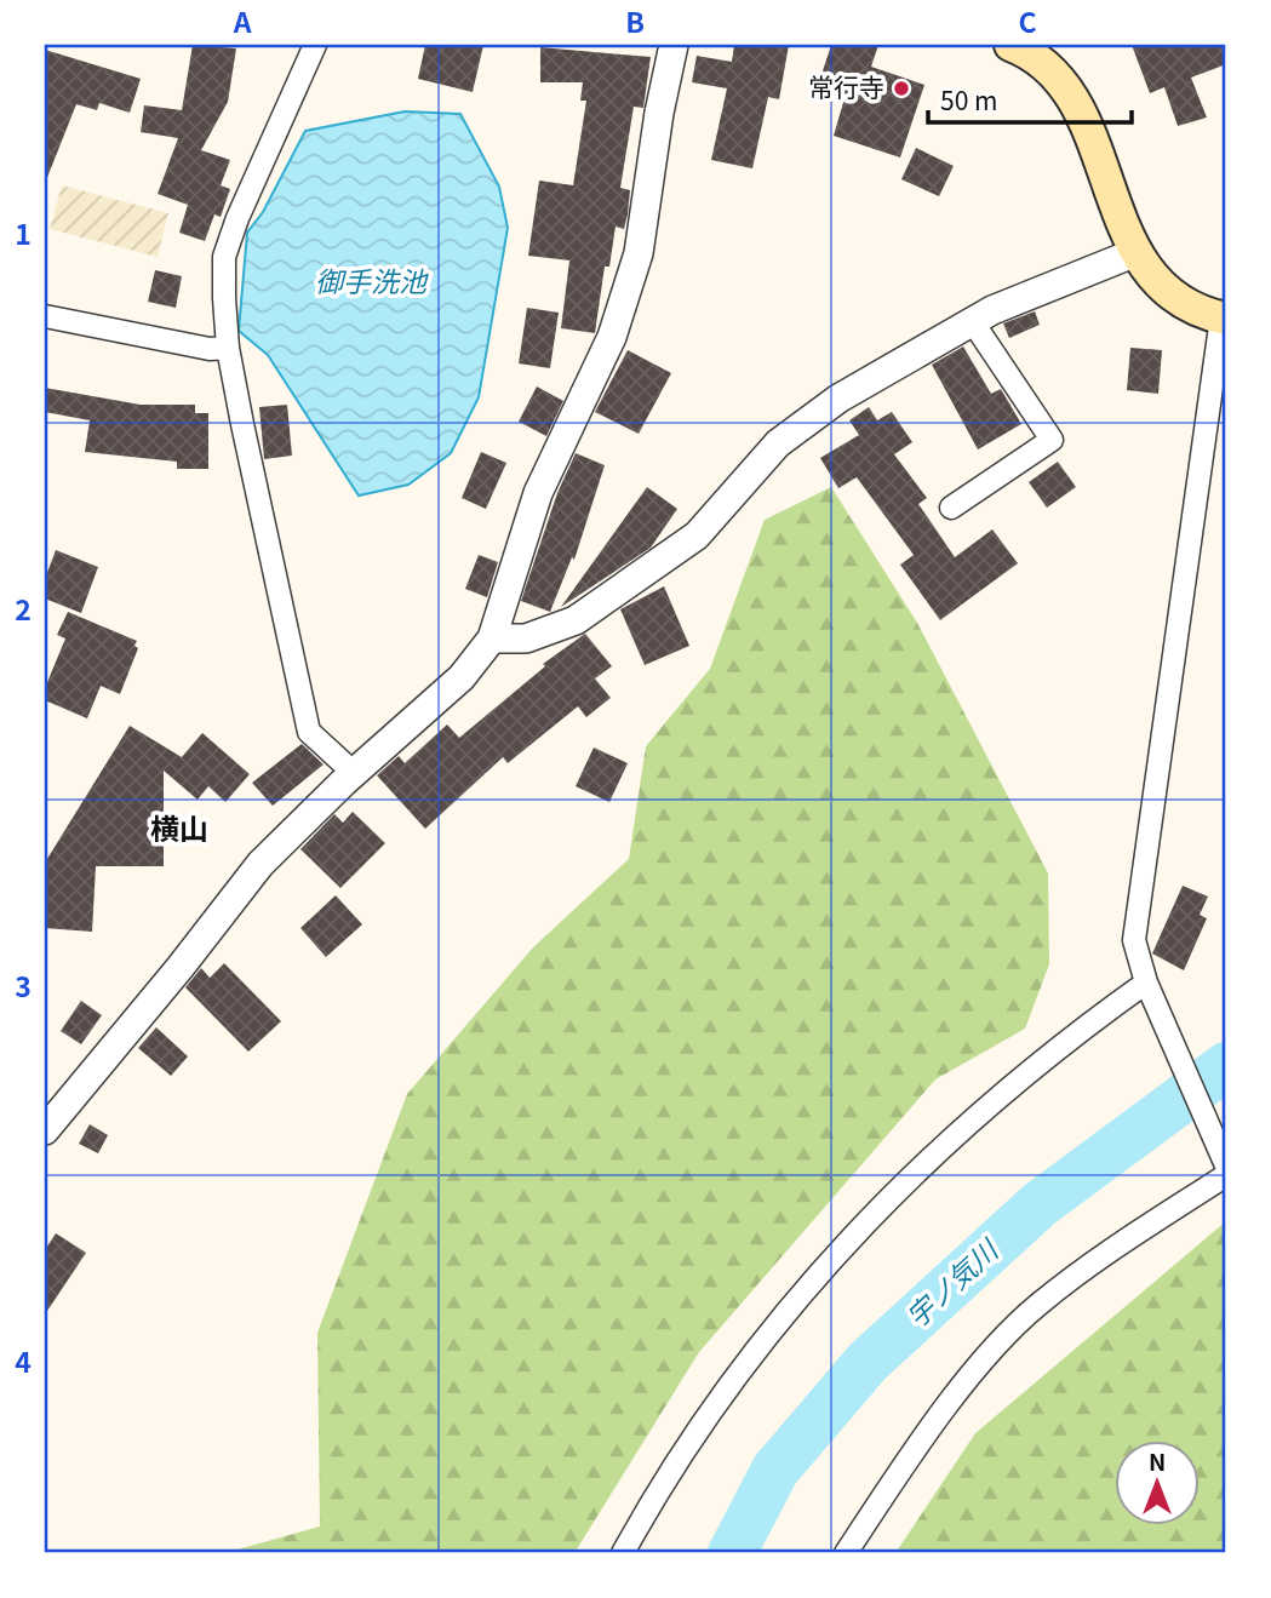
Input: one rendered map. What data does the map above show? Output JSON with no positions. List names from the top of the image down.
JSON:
{
  "districts": ["横山"],
  "water": ["御手洗池", "宇ノ気川"],
  "places": ["常行寺"],
  "scale_bar": "50 m",
  "north": "top",
  "grid": {
    "columns": ["A", "B", "C"],
    "rows": [
      "1",
      "2",
      "3",
      "4"
    ]
  }
}
